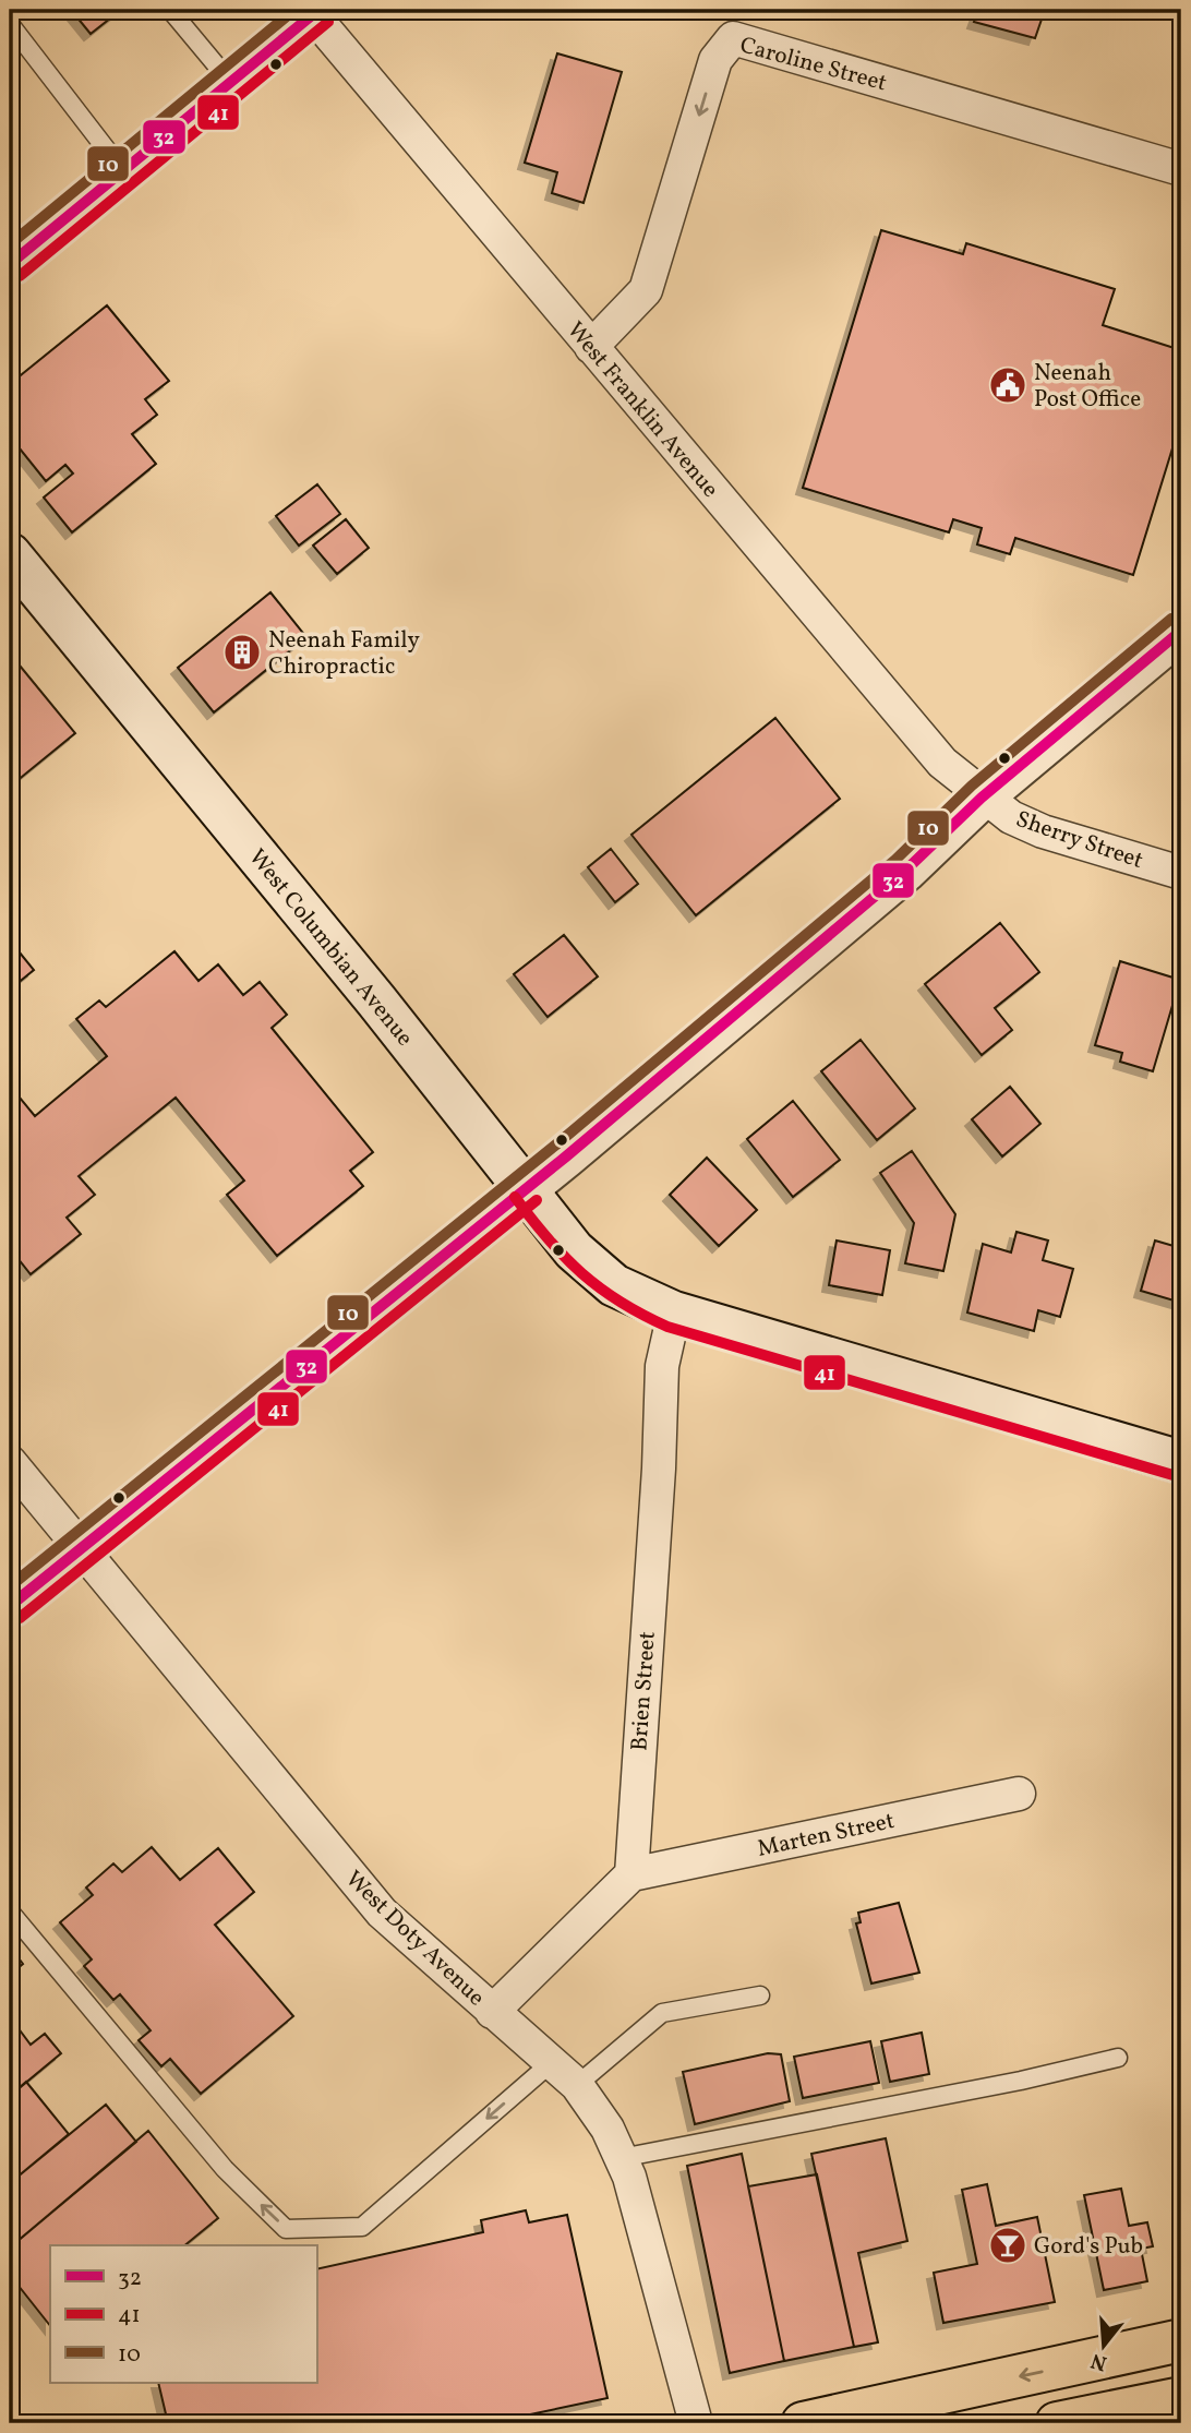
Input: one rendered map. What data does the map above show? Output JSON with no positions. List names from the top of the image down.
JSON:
{
  "streets": {
    "main road": ["West Columbian Avenue"],
    "street": [
      "Caroline Street",
      "West Franklin Avenue",
      "Sherry Street",
      "Brien Street",
      "Marten Street",
      "West Doty Avenue"
    ]
  },
  "crossings": [
    ["Caroline Street", "West Franklin Avenue"],
    ["West Franklin Avenue", "Sherry Street"],
    ["West Columbian Avenue", "Brien Street"],
    ["Brien Street", "Marten Street"]
  ],
  "places": {
    "public building": ["Neenah Post Office"],
    "building": ["Neenah Family Chiropractic"],
    "bar": ["Gord's Pub"]
  },
  "lines": ["transit line 32", "transit line 10", "transit line 41"],
  "legend": ["32", "41", "10"],
  "north": "bottom"
}
